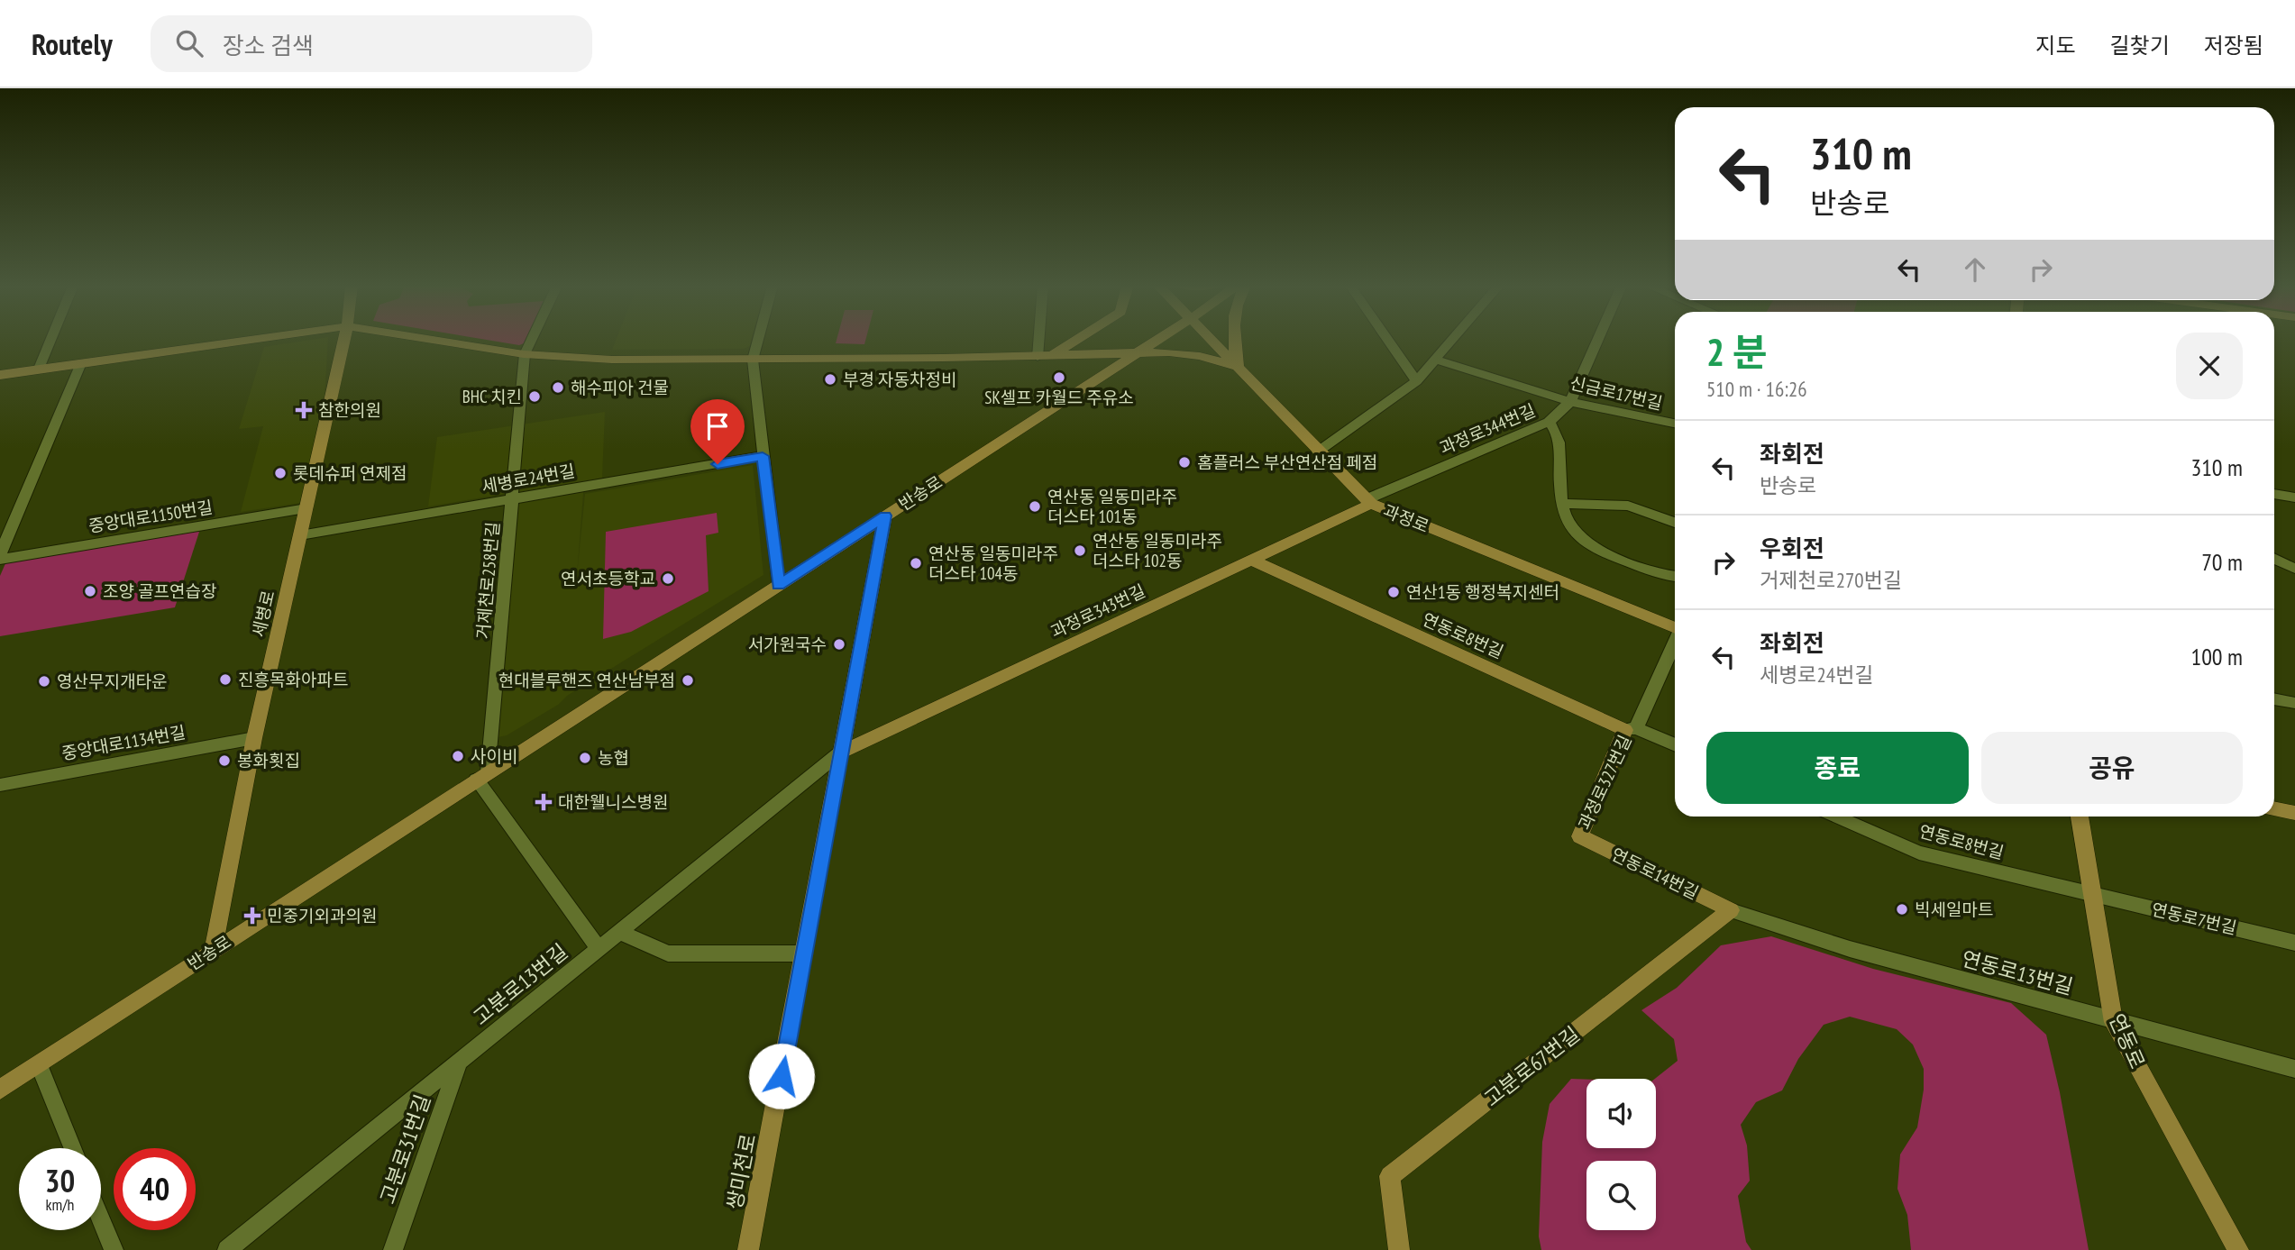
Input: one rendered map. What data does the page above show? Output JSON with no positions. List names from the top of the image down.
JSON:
{
  "streets": {
    "main road": [
      "반송로",
      "과정로",
      "과정로343번길",
      "세병로",
      "연동로8번길",
      "과정로327번길",
      "연동로14번길",
      "연동로",
      "고분로67번길",
      "쌍미천로"
    ],
    "street": [
      "신금로17번길",
      "과정로344번길",
      "세병로24번길",
      "중앙대로1150번길",
      "거제천로258번길",
      "중앙대로1134번길",
      "연동로7번길",
      "연동로13번길",
      "고분로13번길",
      "고분로31번길"
    ]
  },
  "crossings": [
    ["신금로17번길", "과정로344번길"],
    ["과정로344번길", "과정로"],
    ["과정로344번길", "과정로343번길"],
    ["세병로24번길", "거제천로258번길"],
    ["세병로24번길", "세병로"],
    ["반송로", "거제천로258번길"],
    ["반송로", "세병로"],
    ["반송로", "쌍미천로"],
    ["중앙대로1150번길", "세병로"],
    ["과정로", "과정로343번길"],
    ["과정로343번길", "연동로8번길"],
    ["과정로343번길", "고분로13번길"],
    ["과정로343번길", "쌍미천로"],
    ["세병로", "중앙대로1134번길"],
    ["연동로8번길", "과정로327번길"],
    ["연동로8번길", "연동로7번길"],
    ["연동로8번길", "연동로"],
    ["과정로327번길", "연동로14번길"],
    ["연동로14번길", "연동로13번길"],
    ["연동로14번길", "고분로67번길"],
    ["연동로7번길", "연동로"],
    ["연동로13번길", "연동로"],
    ["연동로13번길", "고분로67번길"],
    ["고분로13번길", "고분로31번길"],
    ["고분로13번길", "쌍미천로"]
  ],
  "places": {
    "other": [
      "SK셀프 카월드 주유소",
      "부경 자동차정비",
      "해수피아 건물",
      "BHC 치킨",
      "홈플러스 부산연산점 페점",
      "롯데슈퍼 연제점",
      "연산동 일동미라주 더스타 101동",
      "연산동 일동미라주 더스타 102동",
      "연산동 일동미라주 더스타 104동",
      "연서초등학교",
      "조양 골프연습장",
      "연산1동 행정복지센터",
      "서가원국수",
      "진흥목화아파트",
      "현대블루핸즈 연산남부점",
      "영산무지개타운",
      "사이비",
      "농협",
      "봉화횟집",
      "빅세일마트"
    ],
    "health": ["참한의원", "대한웰니스병원", "민중기외과의원"]
  },
  "page": {
    "header": "Routely",
    "search": "장소 검색",
    "nav": ["지도", "길찾기", "저장됨"],
    "turn": ["310 m", "반송로"],
    "heading": ["2 분", "510 m · 16:26"],
    "list": [
      {
        "name": "좌회전",
        "note": "반송로",
        "value": "310 m"
      },
      {
        "name": "우회전",
        "note": "거제천로270번길",
        "value": "70 m"
      },
      {
        "name": "좌회전",
        "note": "세병로24번길",
        "value": "100 m"
      }
    ],
    "buttons": ["종료", "공유"],
    "speed": "30 km/h",
    "limit": "40"
  }
}
